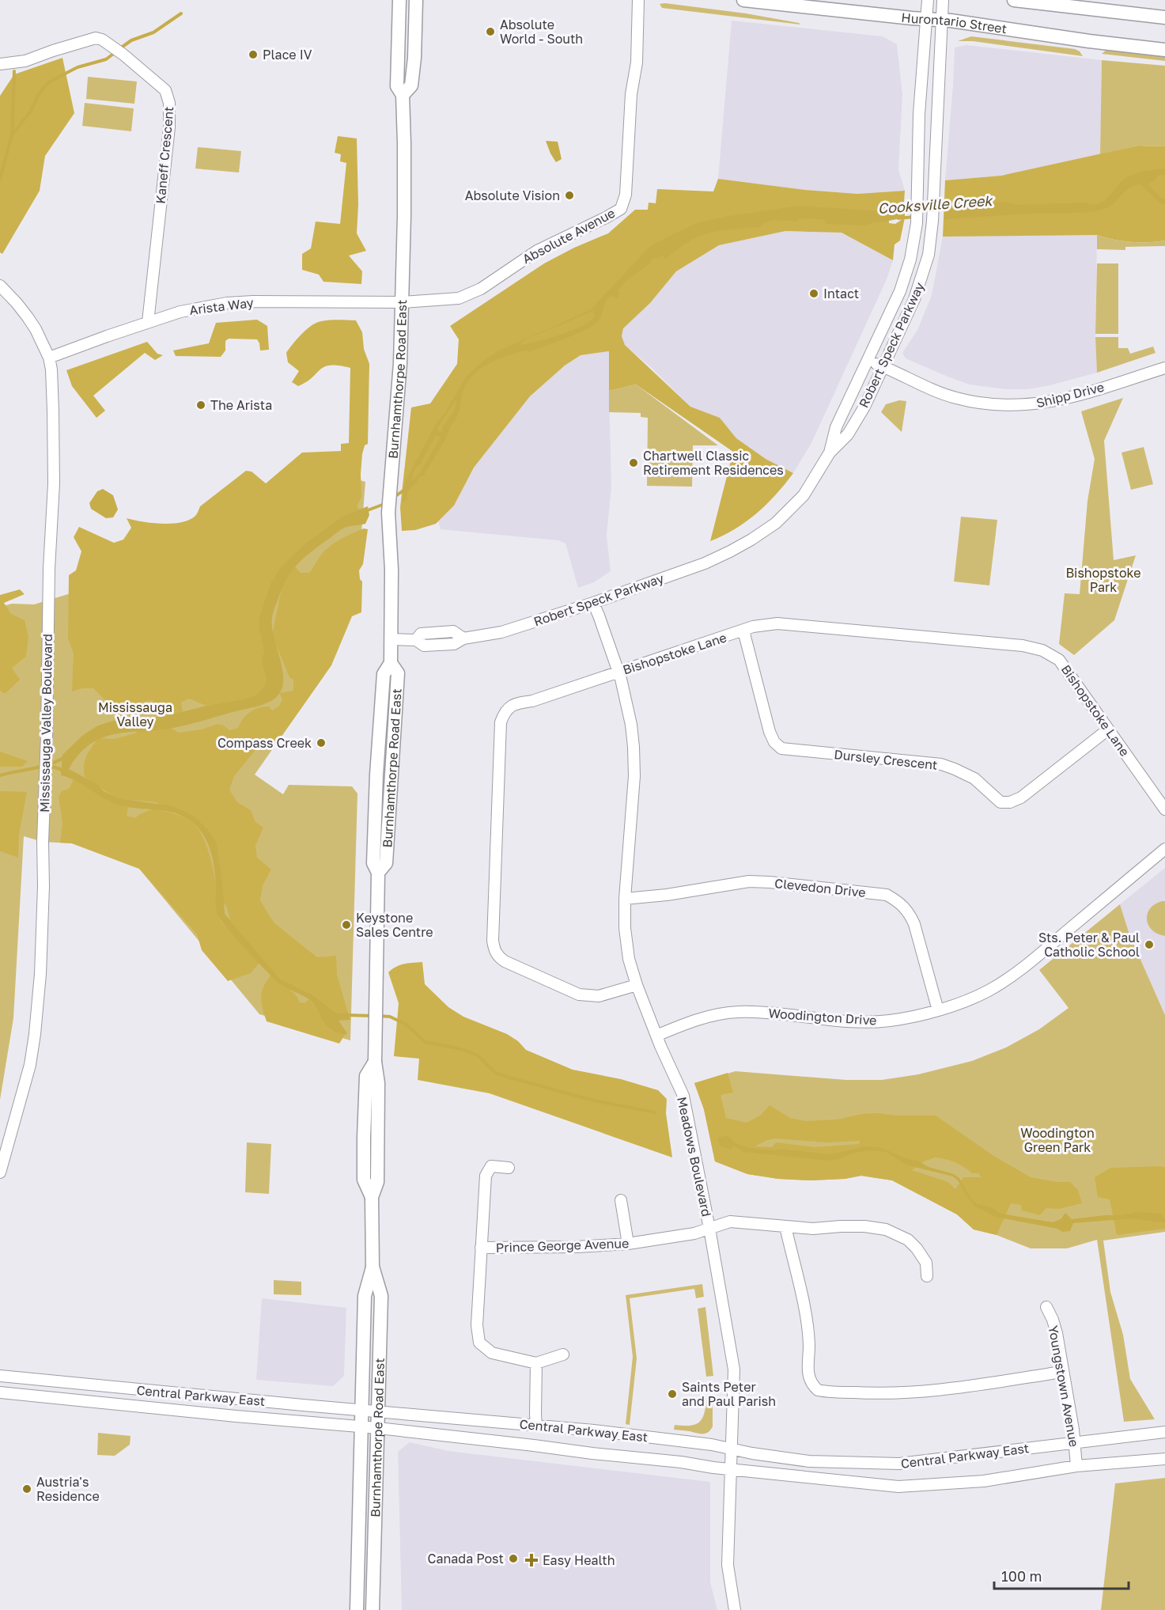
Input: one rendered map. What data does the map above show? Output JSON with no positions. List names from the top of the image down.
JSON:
{
  "streets": {
    "main road": ["Hurontario Street", "Burnhamthorpe Road East"],
    "street": [
      "Kaneff Crescent",
      "Absolute Avenue",
      "Arista Way",
      "Robert Speck Parkway",
      "Shipp Drive",
      "Bishopstoke Lane",
      "Mississauga Valley Boulevard",
      "Dursley Crescent",
      "Clevedon Drive",
      "Woodington Drive",
      "Meadows Boulevard",
      "Prince George Avenue",
      "Youngstown Avenue",
      "Central Parkway East"
    ]
  },
  "crossings": [
    ["Hurontario Street", "Robert Speck Parkway"],
    ["Kaneff Crescent", "Arista Way"],
    ["Absolute Avenue", "Arista Way"],
    ["Absolute Avenue", "Burnhamthorpe Road East"],
    ["Arista Way", "Burnhamthorpe Road East"],
    ["Arista Way", "Mississauga Valley Boulevard"],
    ["Robert Speck Parkway", "Burnhamthorpe Road East"],
    ["Robert Speck Parkway", "Shipp Drive"],
    ["Robert Speck Parkway", "Meadows Boulevard"],
    ["Burnhamthorpe Road East", "Central Parkway East"],
    ["Bishopstoke Lane", "Dursley Crescent"],
    ["Bishopstoke Lane", "Meadows Boulevard"],
    ["Clevedon Drive", "Woodington Drive"],
    ["Clevedon Drive", "Meadows Boulevard"],
    ["Woodington Drive", "Meadows Boulevard"],
    ["Meadows Boulevard", "Prince George Avenue"],
    ["Meadows Boulevard", "Central Parkway East"],
    ["Youngstown Avenue", "Central Parkway East"]
  ],
  "water": ["Cooksville Creek"],
  "parks": ["Bishopstoke Park", "Mississauga Valley", "Woodington Green Park"],
  "places": {
    "other": [
      "Absolute World - South",
      "Place IV",
      "Absolute Vision",
      "Intact",
      "The Arista",
      "Chartwell Classic Retirement Residences",
      "Compass Creek",
      "Keystone Sales Centre",
      "Sts. Peter & Paul Catholic School",
      "Saints Peter and Paul Parish",
      "Austria's Residence",
      "Canada Post"
    ],
    "health": ["Easy Health"]
  },
  "scale_bar": "100 m"
}
